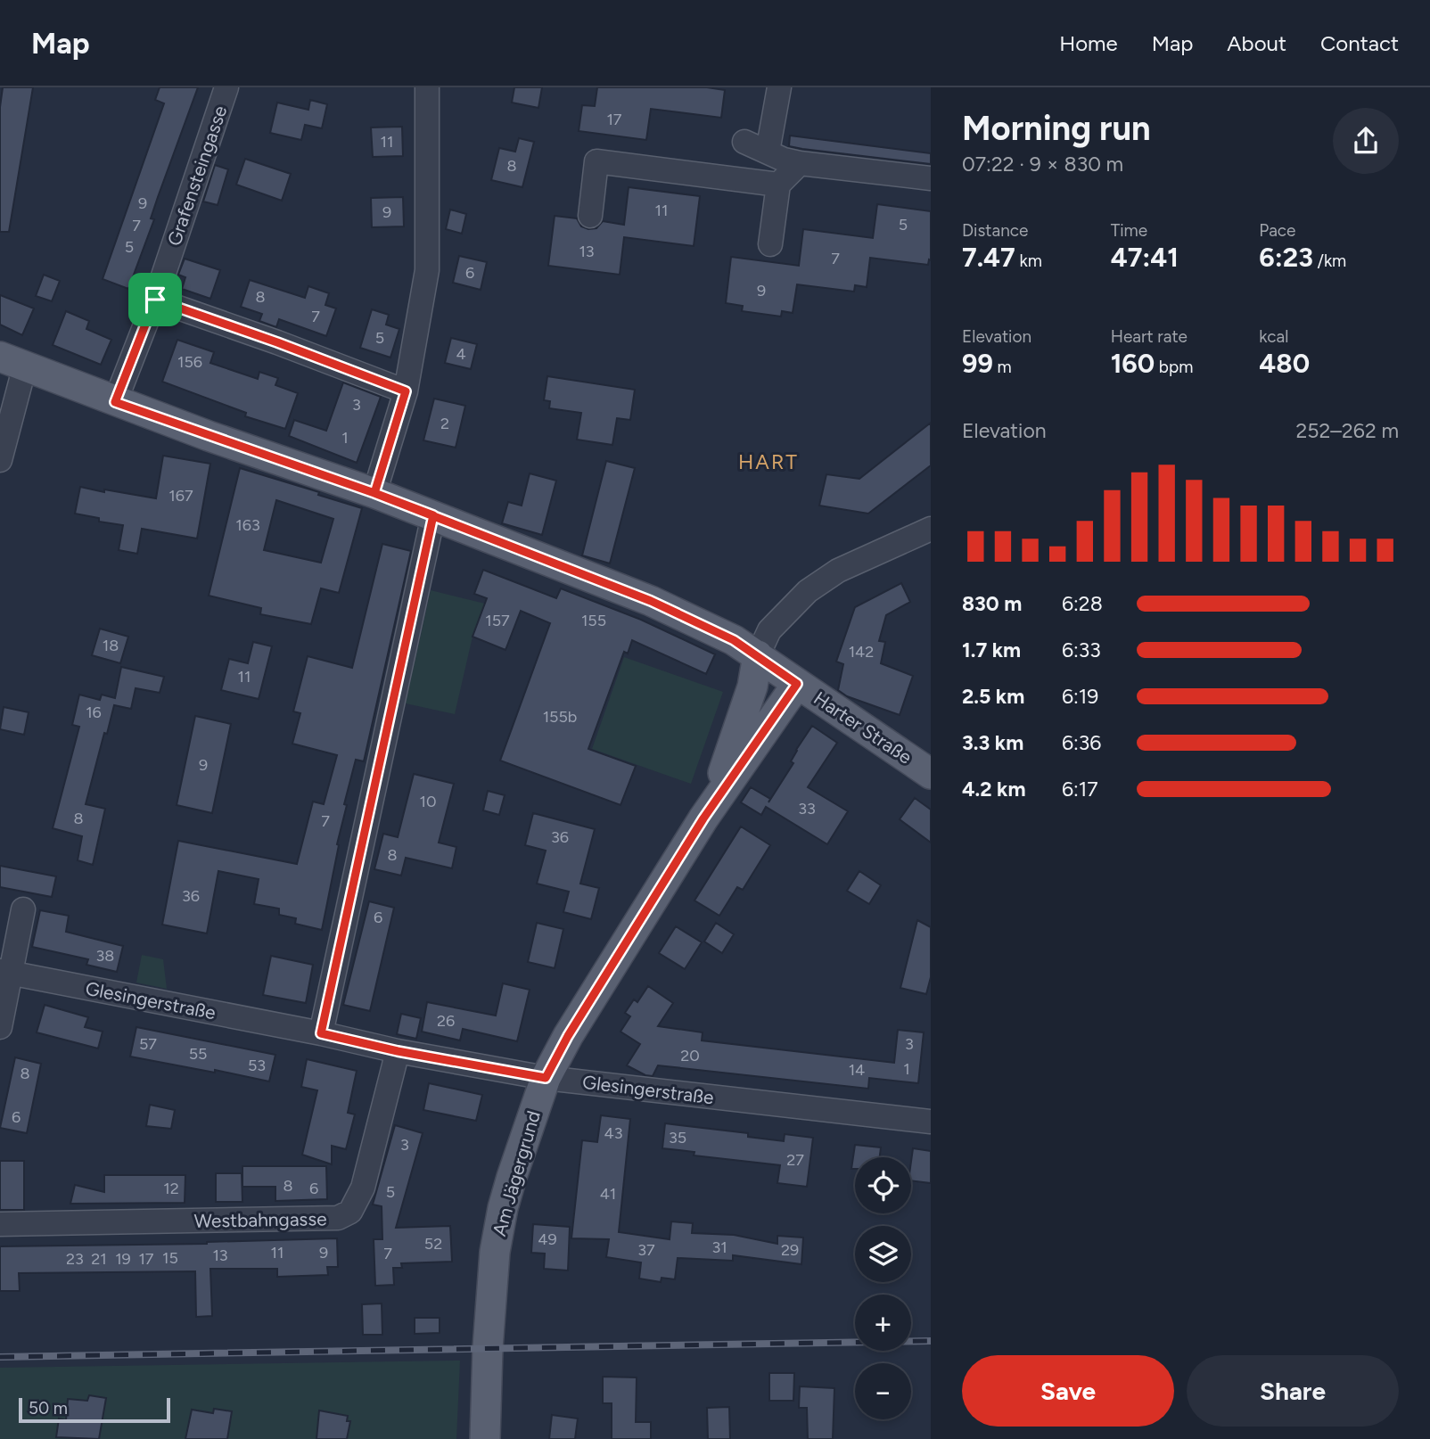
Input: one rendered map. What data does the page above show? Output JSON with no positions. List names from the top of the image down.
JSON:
{
  "streets": {
    "main road": ["Harter Straße", "Am Jägergrund"],
    "street": ["Grafensteingasse", "Glesingerstraße", "Westbahngasse"]
  },
  "crossings": [
    ["Grafensteingasse", "Harter Straße"],
    ["Harter Straße", "Am Jägergrund"],
    ["Glesingerstraße", "Am Jägergrund"],
    ["Glesingerstraße", "Westbahngasse"]
  ],
  "districts": ["HART"],
  "house_numbers": [
    "17",
    "11",
    "8",
    "9",
    "11",
    "9",
    "5",
    "7",
    "5",
    "13",
    "7",
    "6",
    "9",
    "8",
    "7",
    "5",
    "4",
    "156",
    "3",
    "2",
    "1",
    "167",
    "163",
    "157",
    "155",
    "18",
    "142",
    "11",
    "16",
    "155b",
    "9",
    "10",
    "33",
    "8",
    "7",
    "36",
    "8",
    "36",
    "6",
    "38",
    "26",
    "57",
    "3",
    "55",
    "20",
    "53",
    "1",
    "14",
    "8",
    "6",
    "43",
    "35",
    "3",
    "27",
    "8",
    "12",
    "6",
    "5",
    "41",
    "49",
    "52",
    "31",
    "37",
    "29",
    "11",
    "9",
    "7",
    "13",
    "15",
    "23",
    "21",
    "19",
    "17"
  ],
  "scale_bar": "50 m",
  "page": {
    "header": "Map",
    "nav": [
      "Home",
      "Map",
      "About",
      "Contact"
    ],
    "heading": ["Morning run", "07:22 · 9 × 830 m"],
    "stats": [
      ["Distance", "7.47 km"],
      ["Time", "47:41"],
      ["Pace", "6:23 /km"],
      ["Elevation", "99 m"],
      ["Heart rate", "160 bpm"],
      ["kcal", "480"]
    ],
    "chart": ["Elevation", "252–262 m"],
    "list": [
      {
        "name": "830 m",
        "note": "6:28"
      },
      {
        "name": "1.7 km",
        "note": "6:33"
      },
      {
        "name": "2.5 km",
        "note": "6:19"
      },
      {
        "name": "3.3 km",
        "note": "6:36"
      },
      {
        "name": "4.2 km",
        "note": "6:17"
      }
    ],
    "map_buttons": ["+", "−"],
    "buttons": ["Save", "Share"],
    "scale": "50 m"
  }
}
